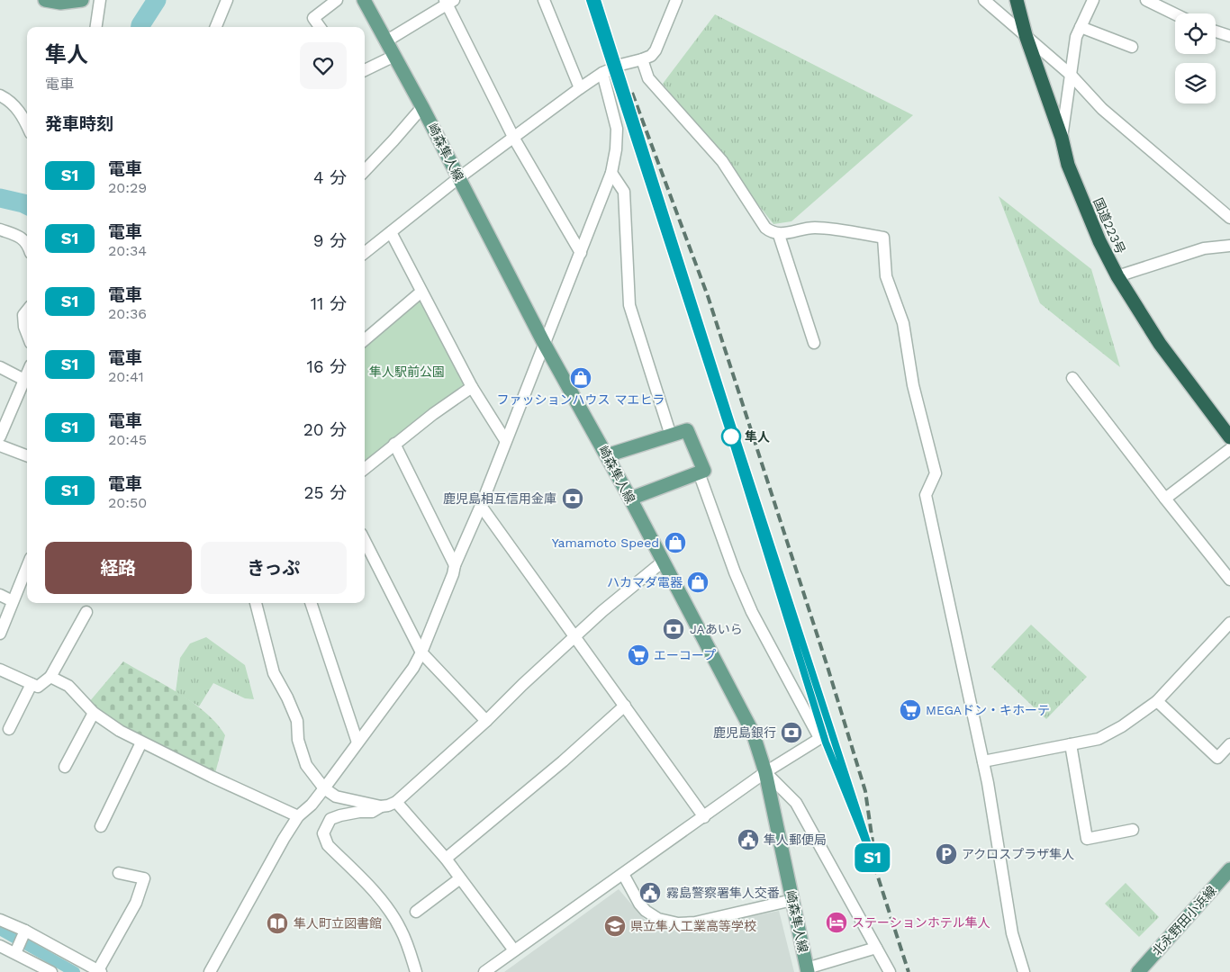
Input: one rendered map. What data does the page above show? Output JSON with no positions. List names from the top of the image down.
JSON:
{
  "streets": {
    "highway": ["国道223号"],
    "main road": ["崎森隼人線", "北永野田小浜線"]
  },
  "parks": ["隼人駅前公園"],
  "places": {
    "shop": ["ファッションハウス マエヒラ", "Yamamoto Speed", "ハカマダ電器"],
    "other": ["隼人"],
    "bank": ["鹿児島相互信用金庫", "JAあいら", "鹿児島銀行"],
    "supermarket": ["エーコープ", "MEGAドン・キホーテ"],
    "public building": ["隼人郵便局", "霧島警察署隼人交番"],
    "parking": ["アクロスプラザ隼人"],
    "hotel": ["ステーションホテル隼人"],
    "library": ["隼人町立図書館"],
    "school or university": ["県立隼人工業高等学校"]
  },
  "page": {
    "on_map": "S1",
    "heading": [
      ["隼人", "電車"],
      "発車時刻"
    ],
    "list": [
      {
        "mark": "S1",
        "name": "電車",
        "note": "20:29",
        "value": "4 分"
      },
      {
        "mark": "S1",
        "name": "電車",
        "note": "20:34",
        "value": "9 分"
      },
      {
        "mark": "S1",
        "name": "電車",
        "note": "20:36",
        "value": "11 分"
      },
      {
        "mark": "S1",
        "name": "電車",
        "note": "20:41",
        "value": "16 分"
      },
      {
        "mark": "S1",
        "name": "電車",
        "note": "20:45",
        "value": "20 分"
      },
      {
        "mark": "S1",
        "name": "電車",
        "note": "20:50",
        "value": "25 分"
      }
    ],
    "buttons": ["経路", "きっぷ"]
  }
}
